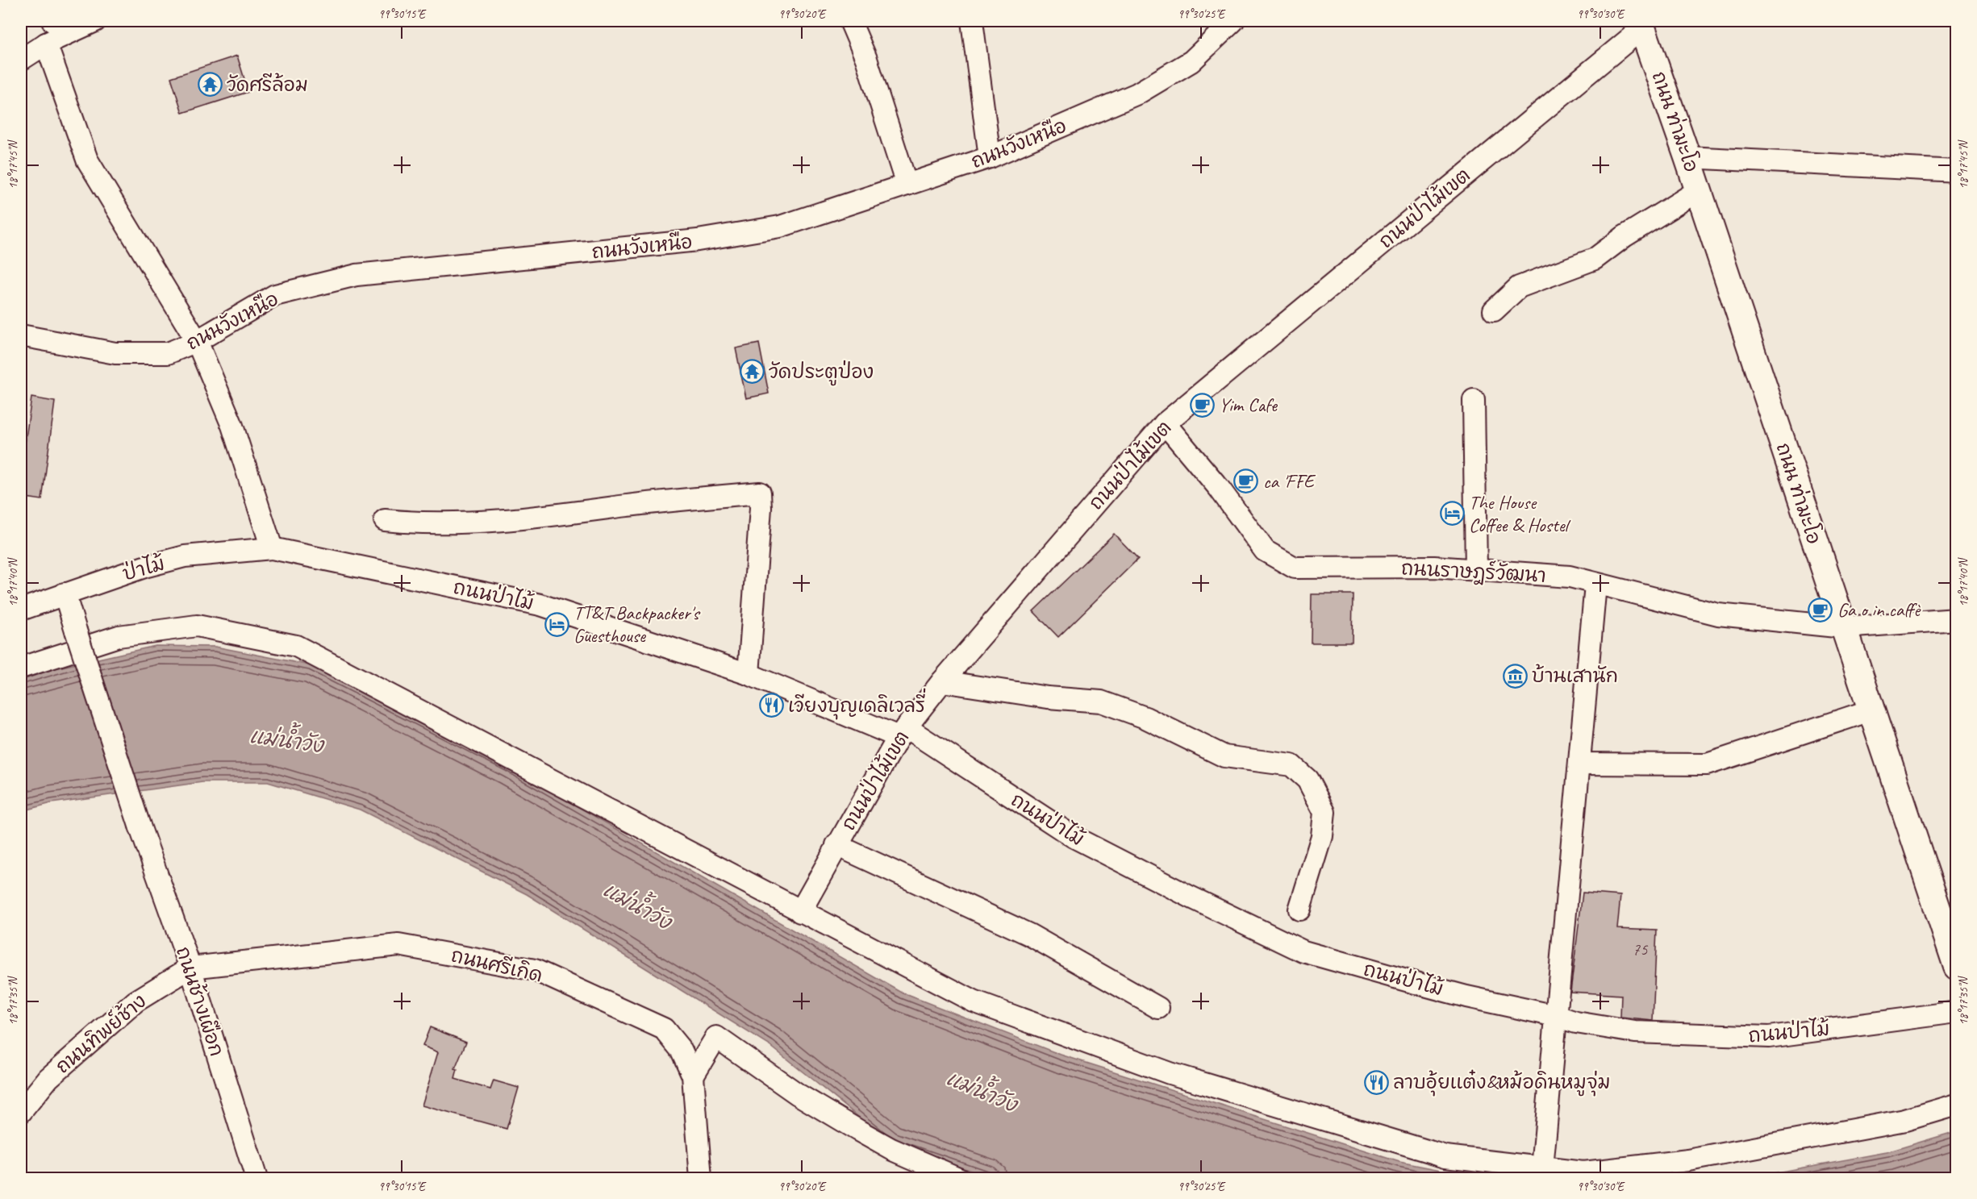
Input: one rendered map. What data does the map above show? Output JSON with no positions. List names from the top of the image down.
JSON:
{
  "streets": {
    "street": [
      "ถนน ท่ามะโอ",
      "ถนนวังเหนือ",
      "ถนนป่าไม้เขต",
      "ป่าไม้",
      "ถนนราษฎร์วัฒนา",
      "ถนนป่าไม้",
      "ถนนศรีเกิด",
      "ถนนช้างเผือก",
      "ถนนทิพย์ช้าง"
    ]
  },
  "crossings": [
    ["ถนน ท่ามะโอ", "ถนนป่าไม้เขต"],
    ["ถนน ท่ามะโอ", "ถนนราษฎร์วัฒนา"],
    ["ถนนป่าไม้เขต", "ถนนราษฎร์วัฒนา"],
    ["ถนนป่าไม้เขต", "ถนนป่าไม้"],
    ["ป่าไม้", "ถนนป่าไม้"],
    ["ป่าไม้", "ถนนช้างเผือก"],
    ["ถนนศรีเกิด", "ถนนช้างเผือก"],
    ["ถนนศรีเกิด", "ถนนทิพย์ช้าง"],
    ["ถนนช้างเผือก", "ถนนทิพย์ช้าง"]
  ],
  "water": ["แม่น้ำวัง"],
  "places": {
    "temple": ["วัดศรีล้อม", "วัดประตูป่อง"],
    "cafe": ["Yim Cafe", "ca 'FFE", "Ga o in caffè"],
    "hotel": ["The House Coffee & Hostel", "TT&T Backpacker's Guesthouse"],
    "museum": ["บ้านเสานัก"],
    "restaurant": ["เวียงบุญเดลิเวลรี่", "ลาบอุ้ยแต๋ง&หม้อดินหมูจุ่ม"]
  },
  "house_numbers": ["75"],
  "coordinates": [
    "99°30'15\"E",
    "99°30'20\"E",
    "99°30'25\"E",
    "99°30'30\"E",
    "18°17'45\"N",
    "18°17'40\"N",
    "18°17'35\"N"
  ]
}
